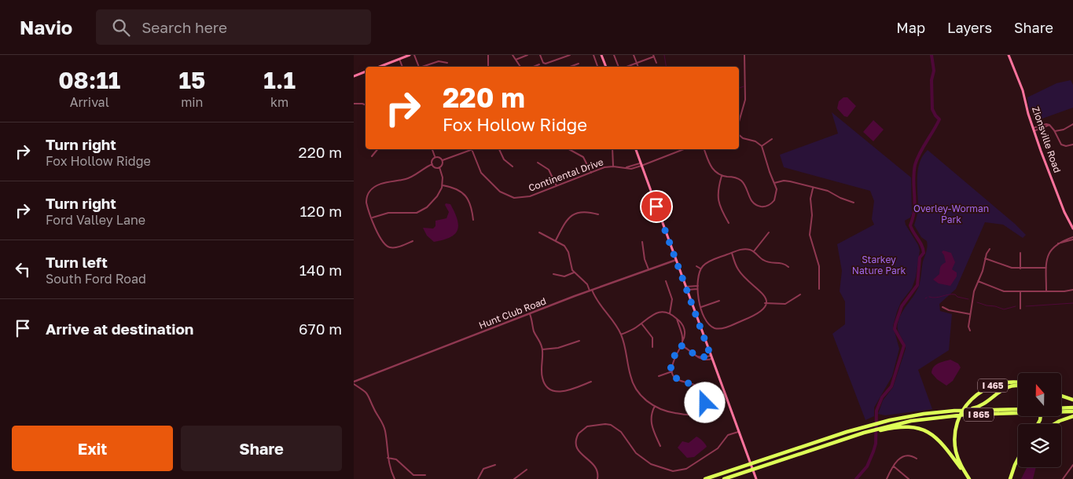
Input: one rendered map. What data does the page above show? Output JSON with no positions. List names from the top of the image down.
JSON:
{
  "streets": {
    "highway": ["I 465", "I 865"],
    "main road": ["Zionsville Road"],
    "street": ["Continental Drive", "Hunt Club Road"]
  },
  "parks": ["Overley-Worman Park", "Starkey Nature Park"],
  "north": "top",
  "page": {
    "header": "Navio",
    "search": "Search here",
    "nav": ["Map", "Layers", "Share"],
    "eta": [
      "08:11",
      "Arrival",
      "15",
      "min",
      "1.1",
      "km"
    ],
    "turn": ["220 m", "Fox Hollow Ridge"],
    "list": [
      {
        "name": "Turn right",
        "note": "Fox Hollow Ridge",
        "value": "220 m"
      },
      {
        "name": "Turn right",
        "note": "Ford Valley Lane",
        "value": "120 m"
      },
      {
        "name": "Turn left",
        "note": "South Ford Road",
        "value": "140 m"
      },
      {
        "name": "Arrive at destination",
        "value": "670 m"
      }
    ],
    "buttons": ["Exit", "Share"]
  }
}
